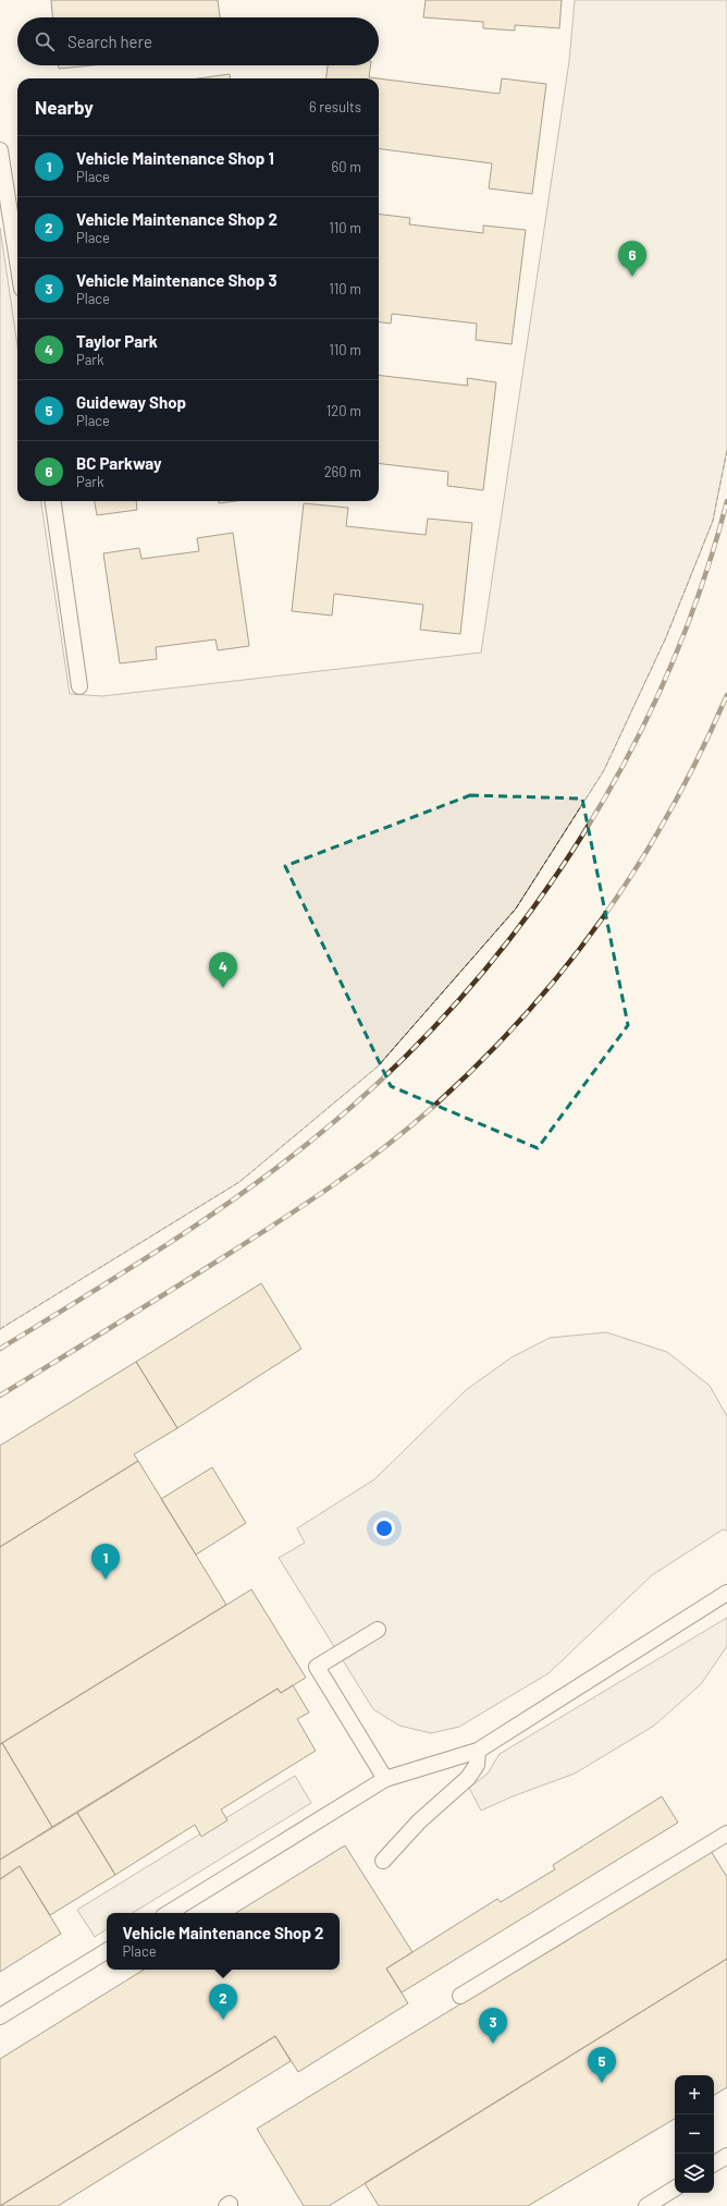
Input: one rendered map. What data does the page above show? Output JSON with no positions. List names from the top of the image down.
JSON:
{
  "page": {
    "search": "Search here",
    "heading": ["Nearby", "6 results"],
    "list": [
      {
        "mark": "1",
        "name": "Vehicle Maintenance Shop 1",
        "note": "Place",
        "value": "60 m"
      },
      {
        "mark": "2",
        "name": "Vehicle Maintenance Shop 2",
        "note": "Place",
        "value": "110 m"
      },
      {
        "mark": "3",
        "name": "Vehicle Maintenance Shop 3",
        "note": "Place",
        "value": "110 m"
      },
      {
        "mark": "4",
        "name": "Taylor Park",
        "note": "Park",
        "value": "110 m"
      },
      {
        "mark": "5",
        "name": "Guideway Shop",
        "note": "Place",
        "value": "120 m"
      },
      {
        "mark": "6",
        "name": "BC Parkway",
        "note": "Park",
        "value": "260 m"
      }
    ],
    "pins": [
      "6",
      "4",
      "1",
      "2",
      "3",
      "5"
    ],
    "popup": ["Vehicle Maintenance Shop 2", "Place"],
    "map_buttons": ["+", "−"]
  }
}
